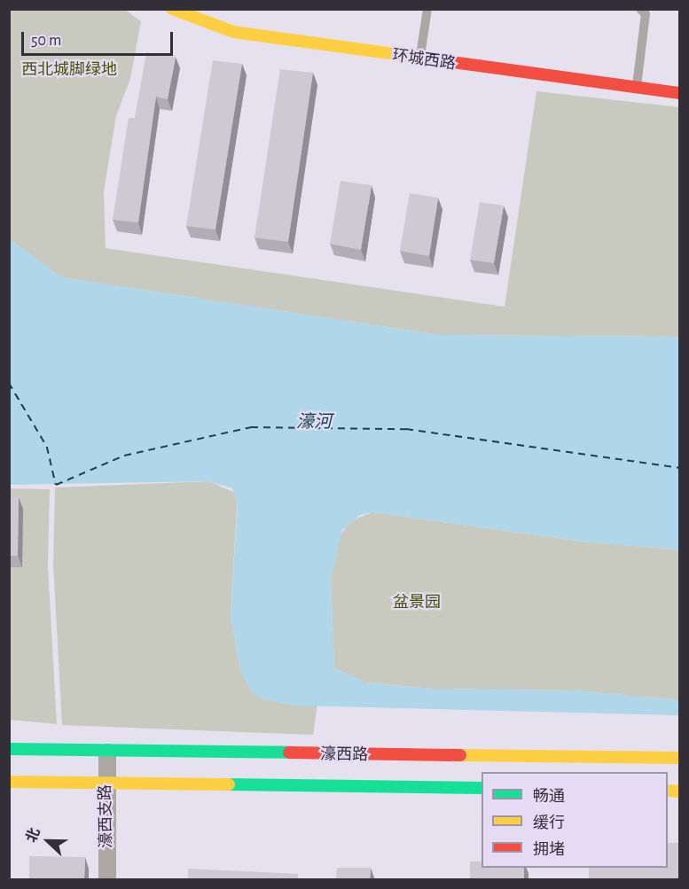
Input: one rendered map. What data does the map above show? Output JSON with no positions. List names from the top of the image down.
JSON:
{
  "streets": {
    "main road": ["环城西路", "濠西路"],
    "street": ["濠西支路"]
  },
  "crossings": [
    ["濠西路", "濠西支路"]
  ],
  "water": ["濠河"],
  "parks": ["西北城脚绿地", "盆景园"],
  "legend": ["畅通", "缓行", "拥堵"],
  "scale_bar": "50 m",
  "north": "left"
}
